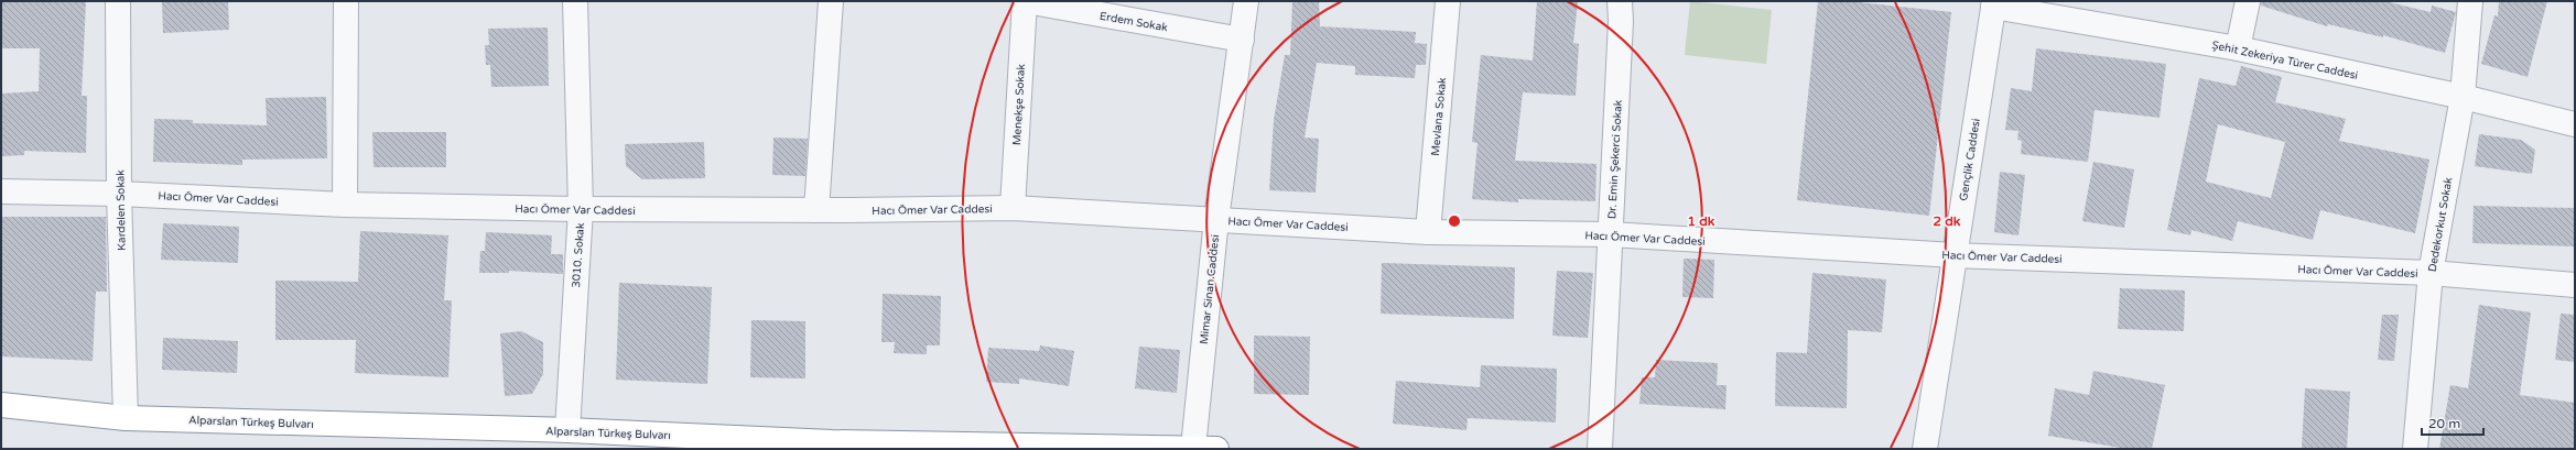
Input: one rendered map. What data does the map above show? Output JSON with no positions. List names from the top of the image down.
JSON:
{
  "streets": {
    "highway": ["Alparslan Türkeş Bulvarı"],
    "street": [
      "Erdem Sokak",
      "Şehit Zekeriya Türer Caddesi",
      "Menekşe Sokak",
      "Mevlana Sokak",
      "Dr. Emin Şekerci Sokak",
      "Gençlik Caddesi",
      "Hacı Ömer Var Caddesi",
      "Kardelen Sokak",
      "Dedekorkut Sokak",
      "3010. Sokak",
      "Mimar Sinan Caddesi"
    ]
  },
  "crossings": [
    ["Erdem Sokak", "Menekşe Sokak"],
    ["Erdem Sokak", "Mimar Sinan Caddesi"],
    ["Şehit Zekeriya Türer Caddesi", "Gençlik Caddesi"],
    ["Şehit Zekeriya Türer Caddesi", "Dedekorkut Sokak"],
    ["Menekşe Sokak", "Hacı Ömer Var Caddesi"],
    ["Mevlana Sokak", "Hacı Ömer Var Caddesi"],
    ["Dr. Emin Şekerci Sokak", "Hacı Ömer Var Caddesi"],
    ["Gençlik Caddesi", "Hacı Ömer Var Caddesi"],
    ["Hacı Ömer Var Caddesi", "Kardelen Sokak"],
    ["Hacı Ömer Var Caddesi", "Dedekorkut Sokak"],
    ["Hacı Ömer Var Caddesi", "3010. Sokak"],
    ["Hacı Ömer Var Caddesi", "Mimar Sinan Caddesi"],
    ["Kardelen Sokak", "Alparslan Türkeş Bulvarı"],
    ["3010. Sokak", "Alparslan Türkeş Bulvarı"],
    ["Mimar Sinan Caddesi", "Alparslan Türkeş Bulvarı"]
  ],
  "scale_bar": "20 m",
  "rings": ["1 dk", "2 dk"]
}
